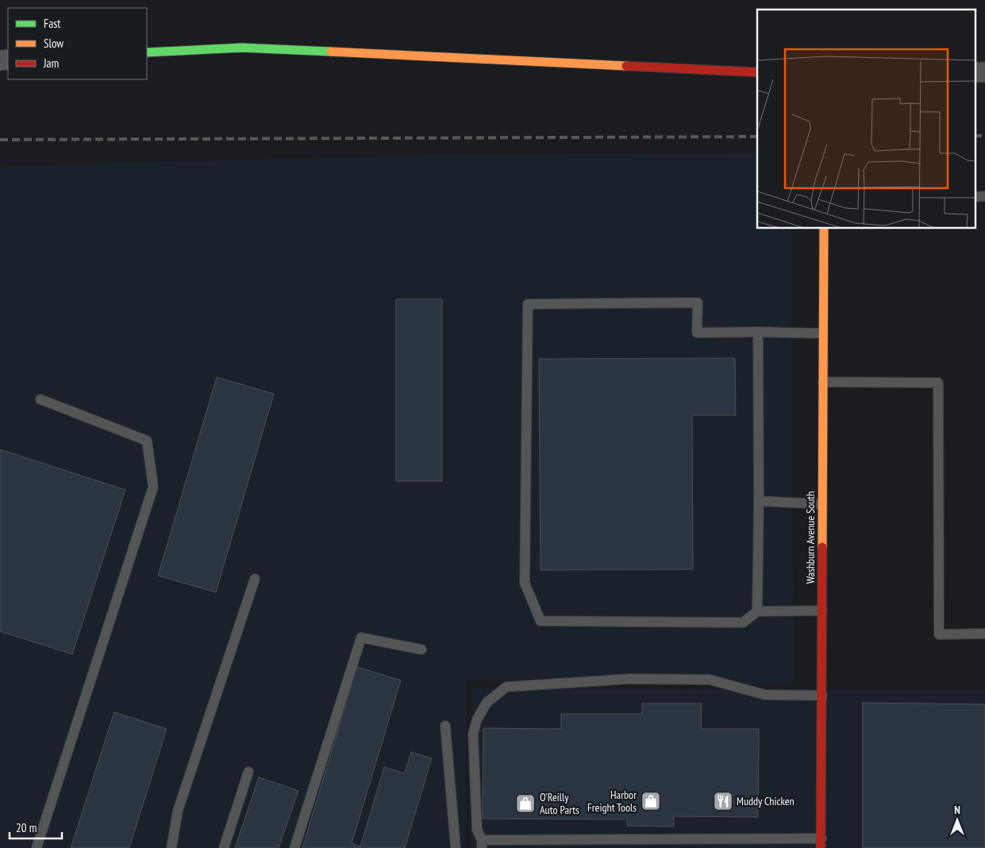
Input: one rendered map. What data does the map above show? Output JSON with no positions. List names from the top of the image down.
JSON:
{
  "streets": {
    "street": ["Washburn Avenue South"]
  },
  "places": {
    "shop": ["Harbor Freight Tools", "O'Reilly Auto Parts"],
    "restaurant": ["Muddy Chicken"]
  },
  "legend": ["Fast", "Slow", "Jam"],
  "scale_bar": "20 m",
  "north": "top"
}
